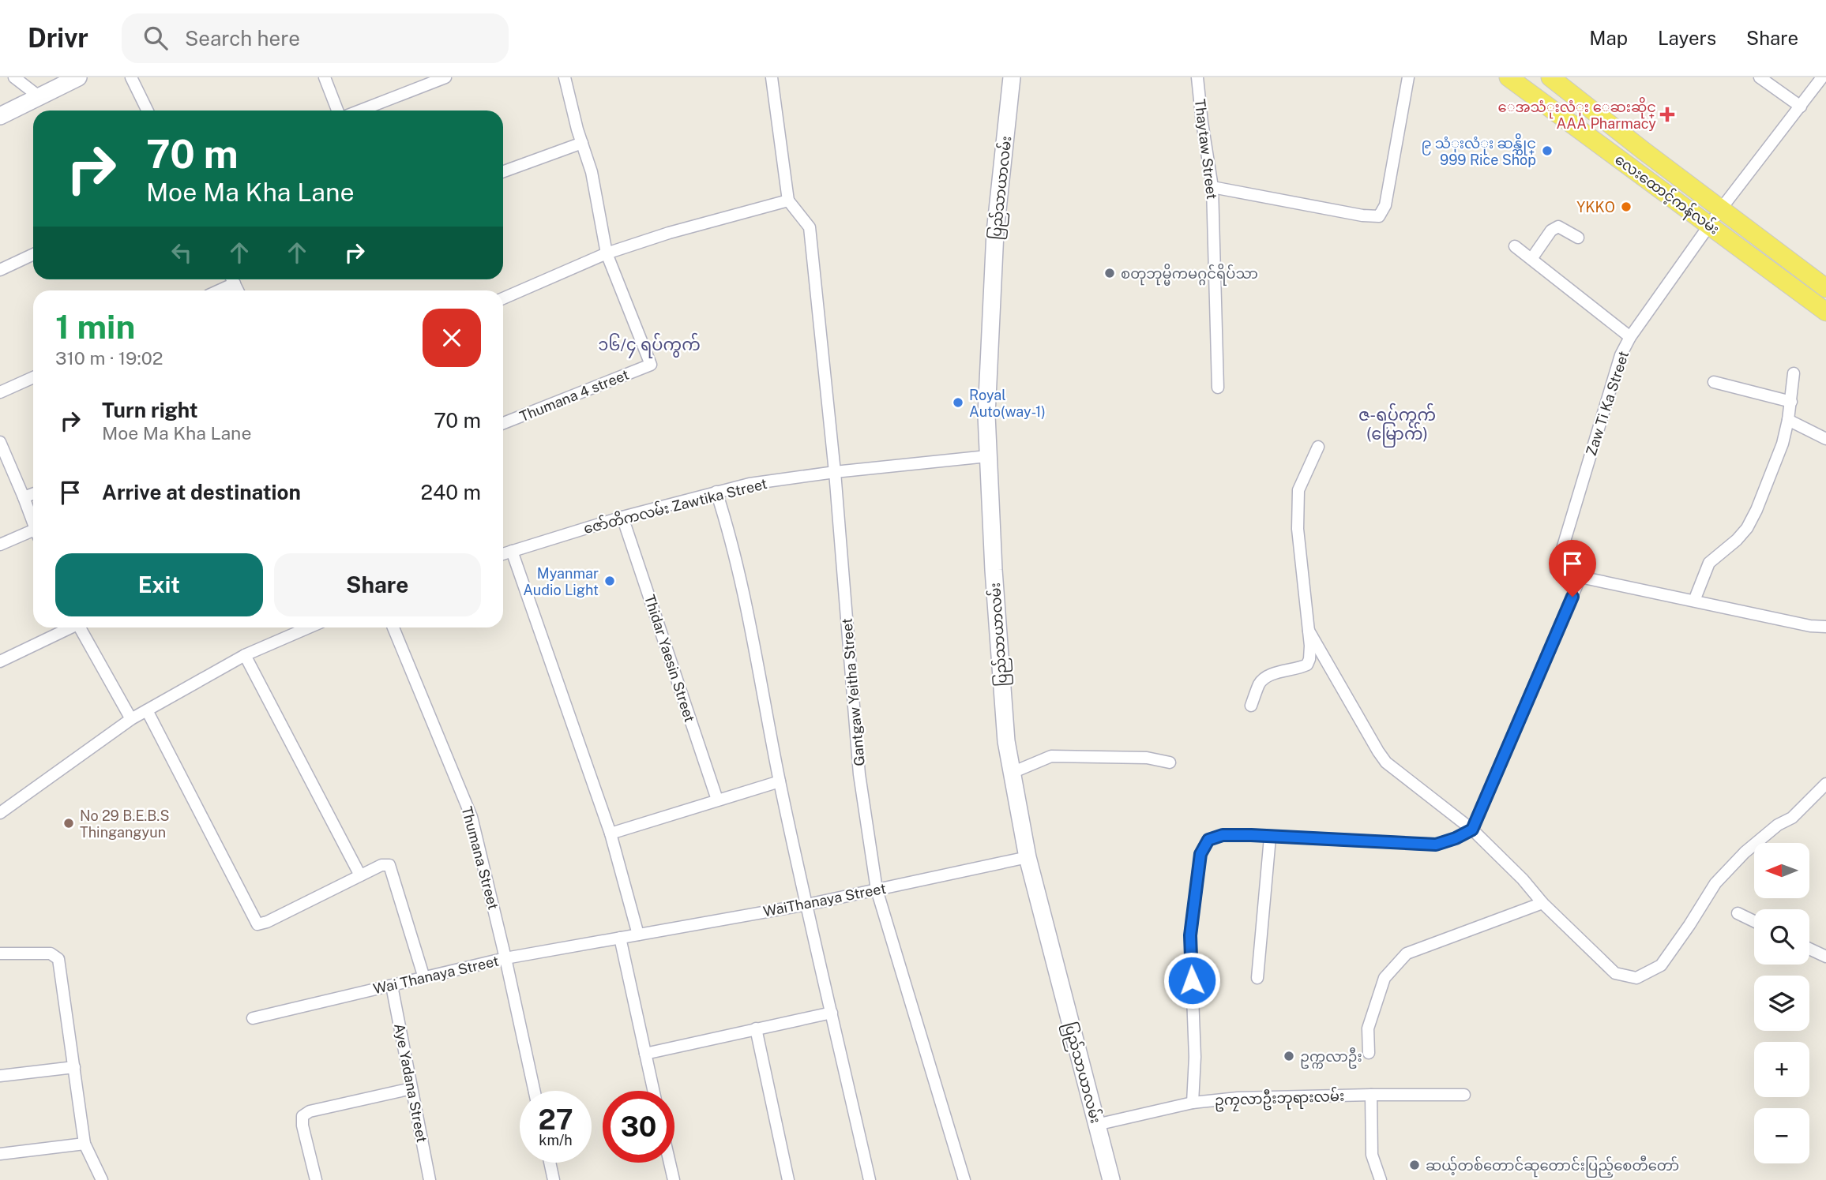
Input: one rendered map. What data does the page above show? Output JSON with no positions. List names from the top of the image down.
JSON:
{
  "streets": {
    "main road": ["လေးထောင့်ကန်လမ်း"],
    "street": [
      "Thaytaw Street",
      "ပြည်သာယာလမ်း",
      "Thumana 4 street",
      "Zaw Ti Ka Street",
      "ဇော်တိကလမ်း Zawtika Street",
      "Thidar Yaesin Street",
      "Gantgaw Yeitha Street",
      "Thumana Street",
      "WaiThanaya Street",
      "Wai Thanaya Street",
      "Aye Yadana Street",
      "ဥကၠလာဦးဘုရားလမ်း"
    ]
  },
  "crossings": [
    ["ပြည်သာယာလမ်း", "ဇော်တိကလမ်း Zawtika Street"],
    ["ပြည်သာယာလမ်း", "WaiThanaya Street"],
    ["ပြည်သာယာလမ်း", "ဥကၠလာဦးဘုရားလမ်း"],
    ["လေးထောင့်ကန်လမ်း", "Zaw Ti Ka Street"],
    ["ဇော်တိကလမ်း Zawtika Street", "Thidar Yaesin Street"],
    ["ဇော်တိကလမ်း Zawtika Street", "Gantgaw Yeitha Street"],
    ["Gantgaw Yeitha Street", "WaiThanaya Street"],
    ["Thumana Street", "Wai Thanaya Street"],
    ["WaiThanaya Street", "Wai Thanaya Street"],
    ["Wai Thanaya Street", "Aye Yadana Street"]
  ],
  "districts": ["၁၆/၄ ရပ်ကွက်", "ဇ-ရပ်ကွက် (မြောက်)"],
  "places": {
    "health": ["ေအသံုးလံုး ေဆးဆိုင္ AAA Pharmacy"],
    "other": [
      "၉ သံုးလံုး ဆန္ဆိုင္ 999 Rice Shop",
      "YKKO",
      "စတုဘုမ္မိကမဂ္ဂင်ရိပ်သာ",
      "Royal Auto(way-1)",
      "Myanmar Audio Light",
      "No 29 B.E.B.S Thingangyun",
      "ဥက္ကလာဦး",
      "ဆယ့်တစ်တောင်ဆုတောင်းပြည့်စေတီတော်"
    ]
  },
  "north": "left",
  "page": {
    "header": "Drivr",
    "search": "Search here",
    "nav": ["Map", "Layers", "Share"],
    "turn": ["70 m", "Moe Ma Kha Lane"],
    "heading": ["1 min", "310 m · 19:02"],
    "list": [
      {
        "name": "Turn right",
        "note": "Moe Ma Kha Lane",
        "value": "70 m"
      },
      {
        "name": "Arrive at destination",
        "value": "240 m"
      }
    ],
    "buttons": ["Exit", "Share"],
    "map_buttons": ["+", "−"],
    "speed": "27 km/h",
    "limit": "30"
  }
}
